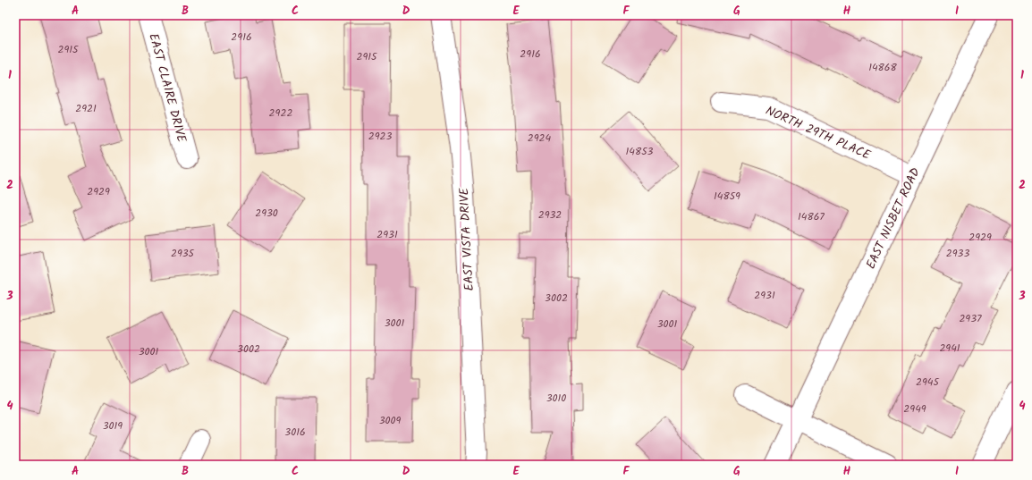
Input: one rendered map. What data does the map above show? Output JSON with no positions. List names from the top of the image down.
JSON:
{
  "streets": {
    "street": [
      "EAST CLAIRE DRIVE",
      "NORTH 29TH PLACE",
      "EAST NISBET ROAD",
      "EAST VISTA DRIVE"
    ]
  },
  "crossings": [
    ["NORTH 29TH PLACE", "EAST NISBET ROAD"]
  ],
  "house_numbers": [
    "2916",
    "2915",
    "2916",
    "2915",
    "14868",
    "2921",
    "2922",
    "2923",
    "2924",
    "14853",
    "2929",
    "14859",
    "2930",
    "2932",
    "14867",
    "2931",
    "2929",
    "2935",
    "2933",
    "2931",
    "3002",
    "2937",
    "3001",
    "3001",
    "2941",
    "3002",
    "3001",
    "2945",
    "3010",
    "2949",
    "3009",
    "3019",
    "3016"
  ],
  "grid": {
    "columns": [
      "A",
      "B",
      "C",
      "D",
      "E",
      "F",
      "G",
      "H",
      "I"
    ],
    "rows": [
      "1",
      "2",
      "3",
      "4"
    ]
  }
}
